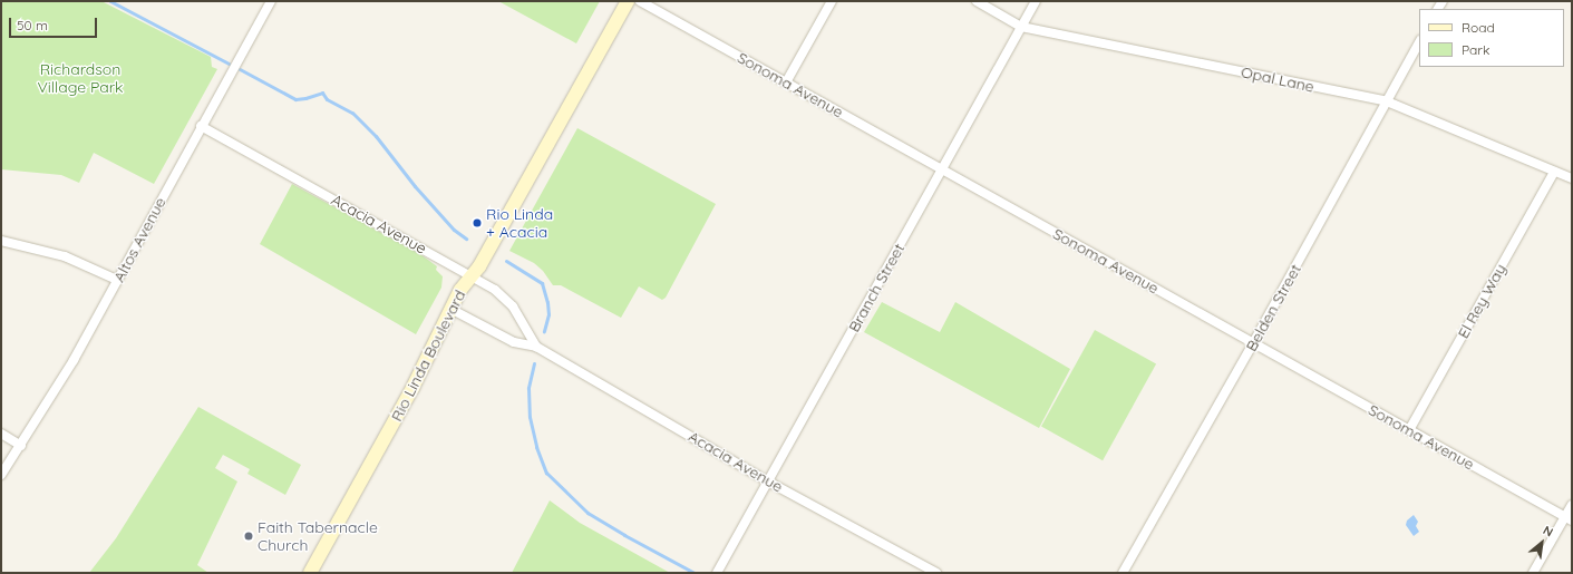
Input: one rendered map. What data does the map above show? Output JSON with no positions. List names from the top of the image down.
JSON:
{
  "streets": {
    "main road": ["Rio Linda Boulevard"],
    "street": [
      "Opal Lane",
      "Sonoma Avenue",
      "Acacia Avenue",
      "Altos Avenue",
      "Branch Street",
      "El Rey Way",
      "Belden Street"
    ]
  },
  "crossings": [
    ["Opal Lane", "Branch Street"],
    ["Opal Lane", "El Rey Way"],
    ["Opal Lane", "Belden Street"],
    ["Sonoma Avenue", "Branch Street"],
    ["Sonoma Avenue", "El Rey Way"],
    ["Sonoma Avenue", "Belden Street"],
    ["Acacia Avenue", "Altos Avenue"],
    ["Acacia Avenue", "Branch Street"],
    ["Acacia Avenue", "Rio Linda Boulevard"]
  ],
  "parks": ["Richardson Village Park"],
  "places": ["Rio Linda + Acacia", "Faith Tabernacle Church"],
  "legend": ["Road", "Park"],
  "scale_bar": "50 m",
  "north": "top right"
}
